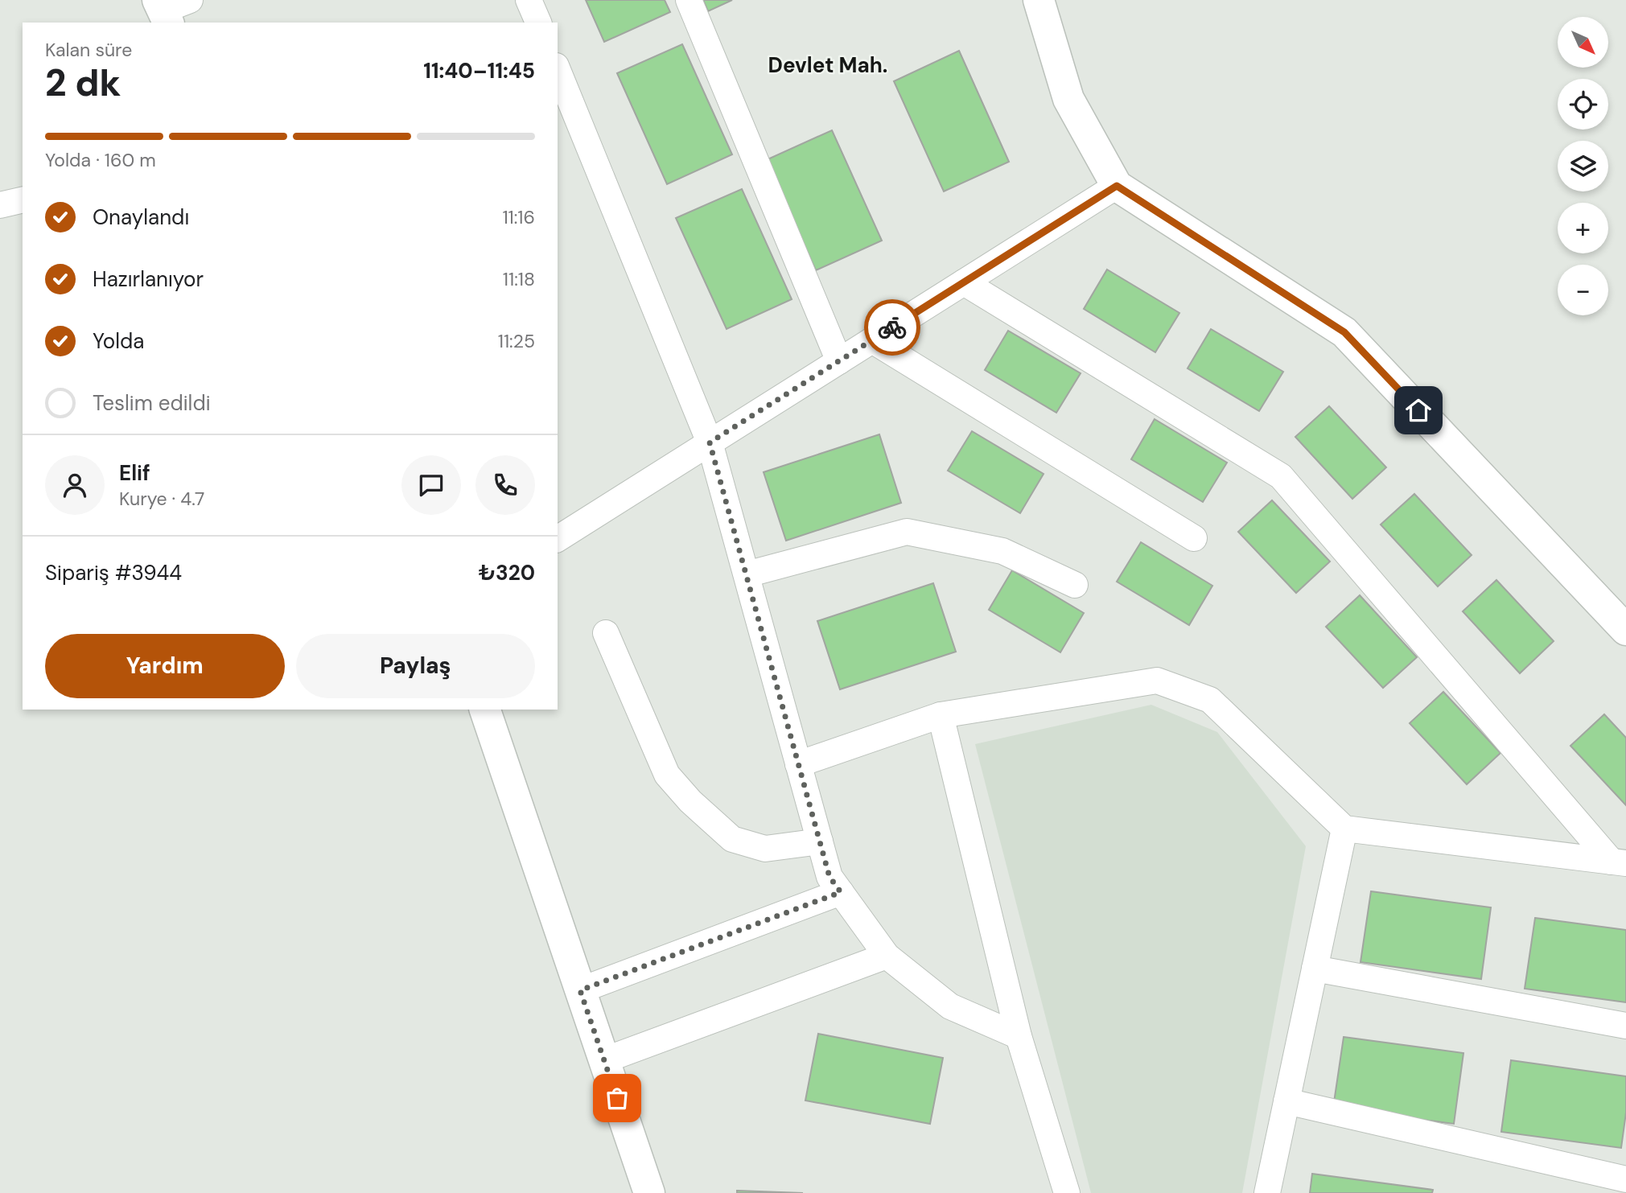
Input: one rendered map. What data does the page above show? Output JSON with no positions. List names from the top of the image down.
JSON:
{
  "districts": ["Devlet Mah."],
  "north": "bottom right",
  "page": {
    "map_buttons": ["+", "−"],
    "heading": ["2 dk", "Kalan süre", "11:40–11:45"],
    "panel": [
      "Elif",
      "Kurye · 4.7",
      "Sipariş #3944",
      "₺320"
    ],
    "bar": "Yolda · 160 m",
    "list": [
      ["Onaylandı", "11:16"],
      ["Hazırlanıyor", "11:18"],
      ["Yolda", "11:25"],
      "Teslim edildi"
    ],
    "buttons": ["Yardım", "Paylaş"]
  }
}
